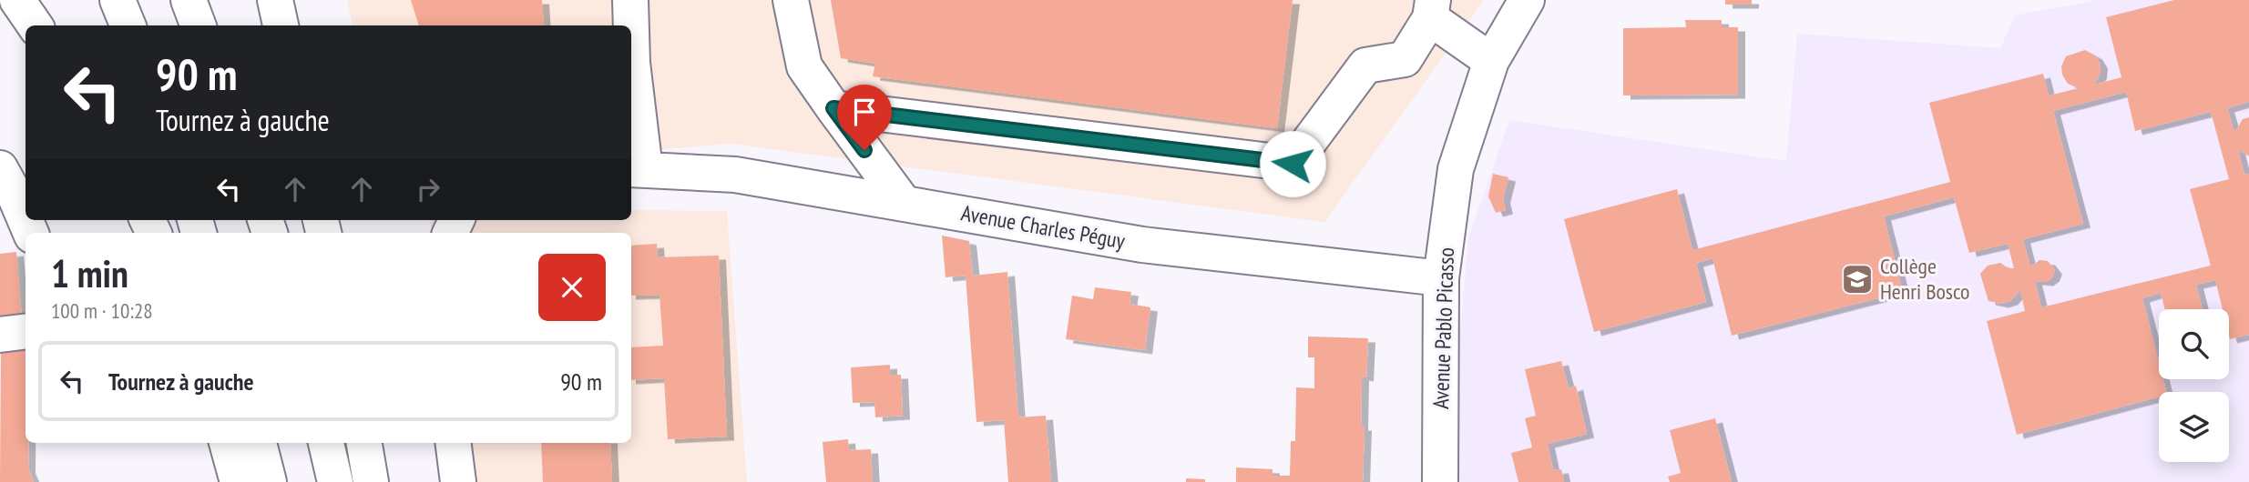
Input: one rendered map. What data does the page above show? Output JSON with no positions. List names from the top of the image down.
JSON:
{
  "streets": {
    "main road": ["Avenue Charles Péguy", "Avenue Pablo Picasso"]
  },
  "crossings": [
    ["Avenue Charles Péguy", "Avenue Pablo Picasso"]
  ],
  "places": {
    "school or university": ["Collège Henri Bosco"]
  },
  "page": {
    "turn": ["90 m", "Tournez à gauche"],
    "heading": ["1 min", "100 m · 10:28"],
    "list": [
      {
        "name": "Tournez à gauche",
        "value": "90 m"
      }
    ]
  }
}
